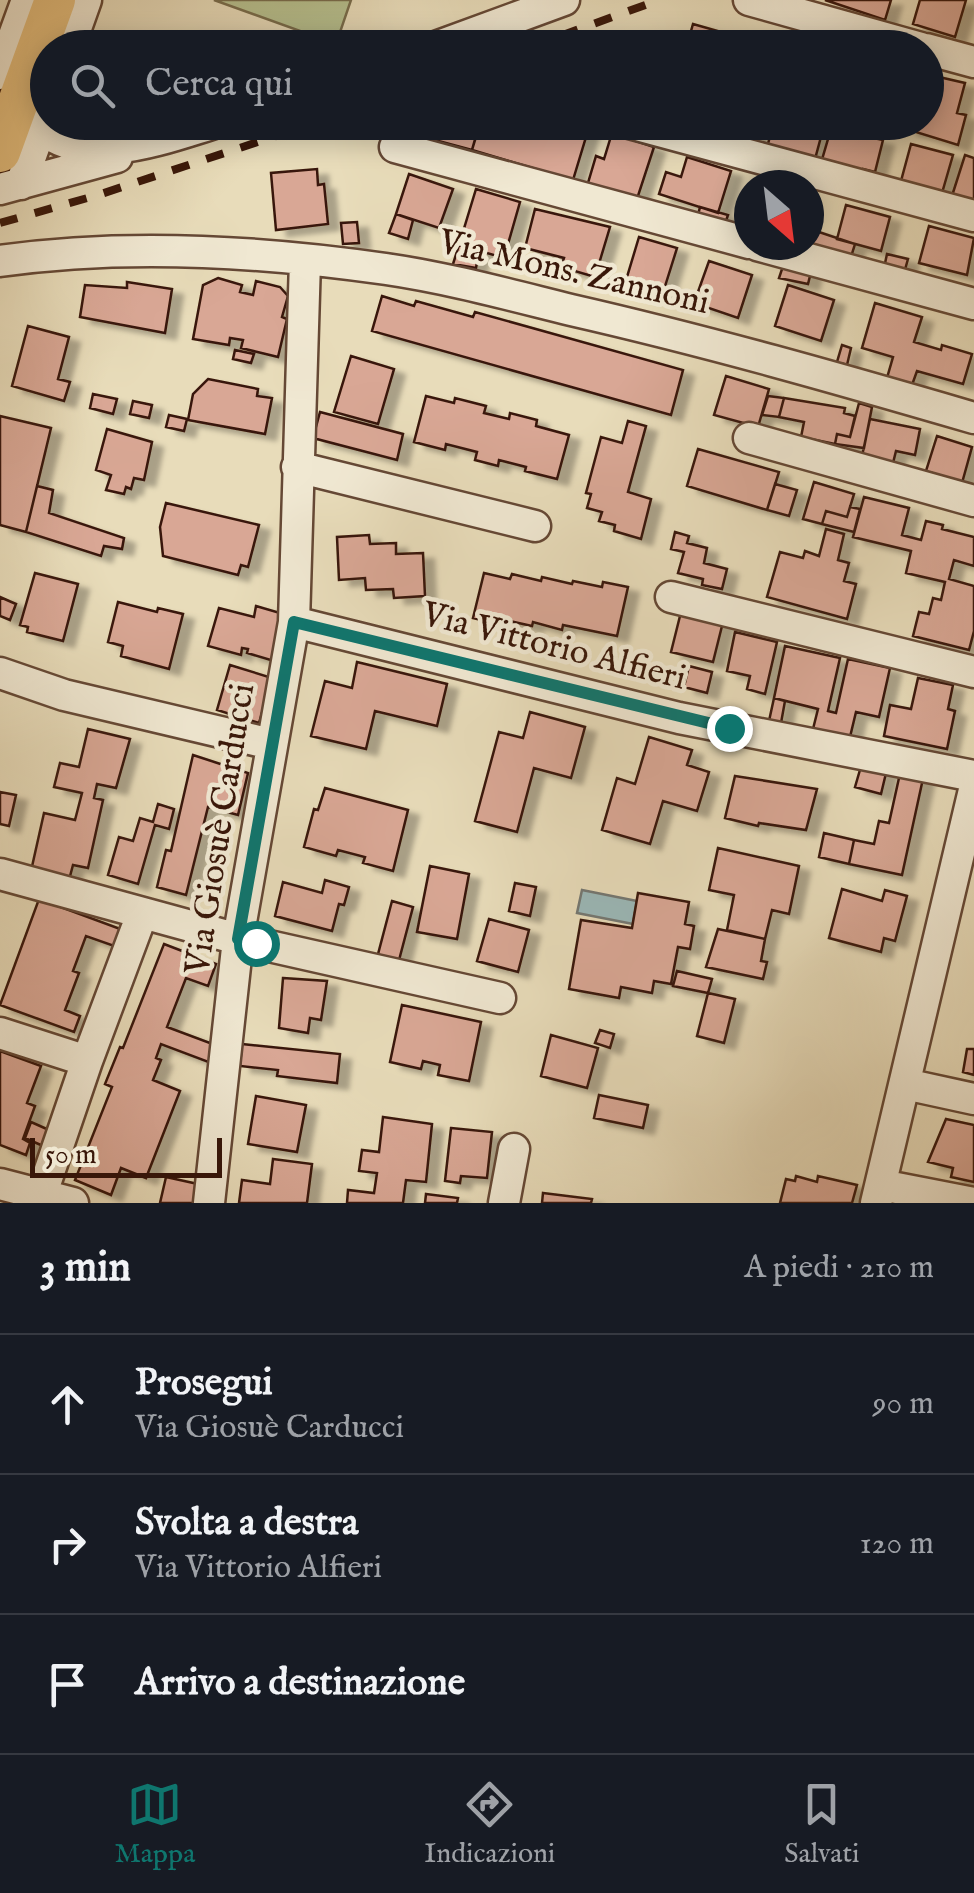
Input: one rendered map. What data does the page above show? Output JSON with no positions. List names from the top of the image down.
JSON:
{
  "streets": {
    "street": ["Via Mons. Zannoni", "Via Vittorio Alfieri", "Via Giosuè Carducci"]
  },
  "crossings": [
    ["Via Mons. Zannoni", "Via Giosuè Carducci"],
    ["Via Vittorio Alfieri", "Via Giosuè Carducci"]
  ],
  "scale_bar": "50 m",
  "north": "bottom right",
  "page": {
    "search": "Cerca qui",
    "scale": "50 m",
    "heading": ["3 min", "A piedi · 210 m"],
    "list": [
      ["Prosegui", "Via Giosuè Carducci", "90 m"],
      ["Svolta a destra", "Via Vittorio Alfieri", "120 m"],
      "Arrivo a destinazione"
    ],
    "nav": ["Mappa", "Indicazioni", "Salvati"]
  }
}
